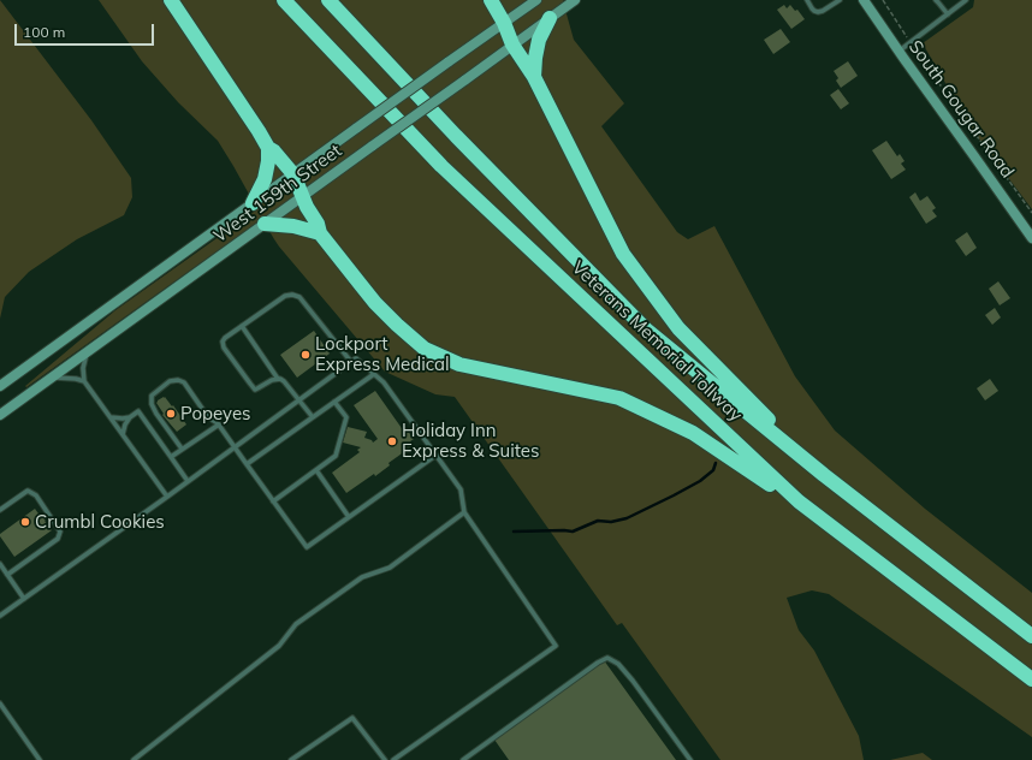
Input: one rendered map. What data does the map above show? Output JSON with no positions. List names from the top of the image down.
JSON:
{
  "streets": {
    "highway": ["Veterans Memorial Tollway"],
    "main road": ["South Gougar Road", "West 159th Street"]
  },
  "places": [
    "Lockport Express Medical",
    "Popeyes",
    "Holiday Inn Express & Suites",
    "Crumbl Cookies"
  ],
  "scale_bar": "100 m"
}
